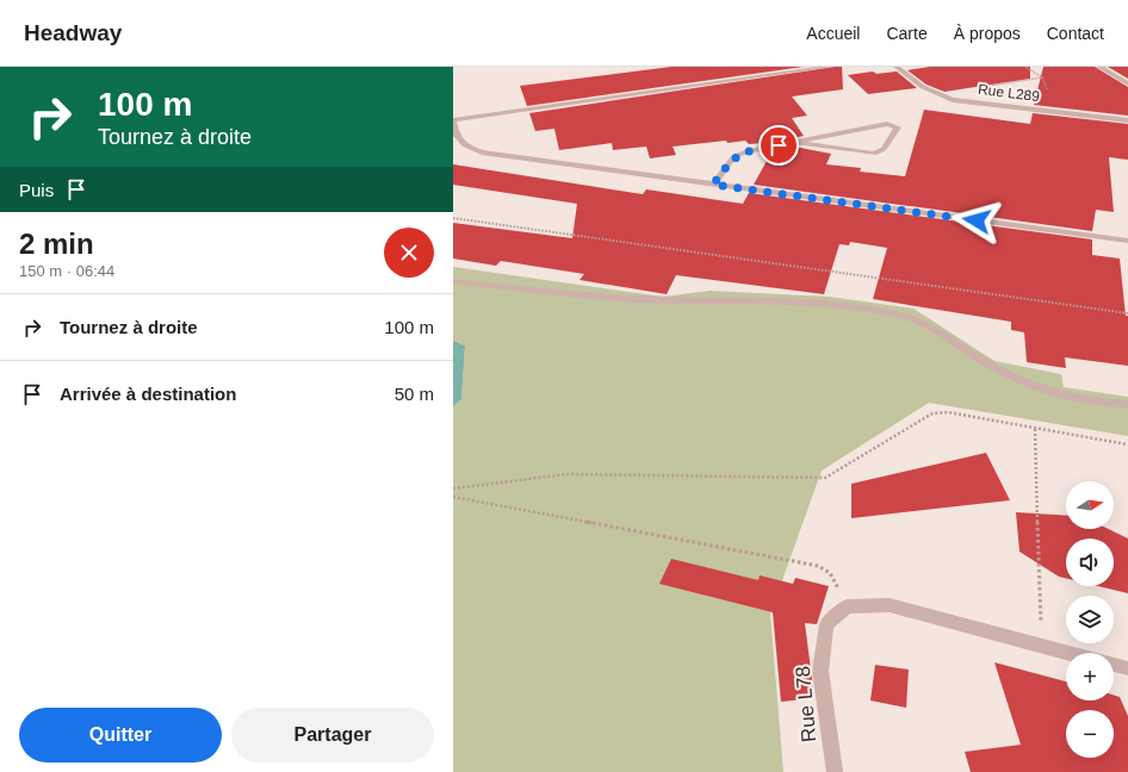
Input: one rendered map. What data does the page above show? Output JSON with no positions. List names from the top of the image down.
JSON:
{
  "streets": {
    "street": ["Rue L289", "Rue L78"]
  },
  "north": "right",
  "page": {
    "header": "Headway",
    "nav": [
      "Accueil",
      "Carte",
      "À propos",
      "Contact"
    ],
    "turn": ["100 m", "Tournez à droite"],
    "then": "Puis",
    "heading": ["2 min", "150 m · 06:44"],
    "list": [
      {
        "name": "Tournez à droite",
        "value": "100 m"
      },
      {
        "name": "Arrivée à destination",
        "value": "50 m"
      }
    ],
    "map_buttons": ["+", "−"],
    "buttons": ["Quitter", "Partager"]
  }
}
